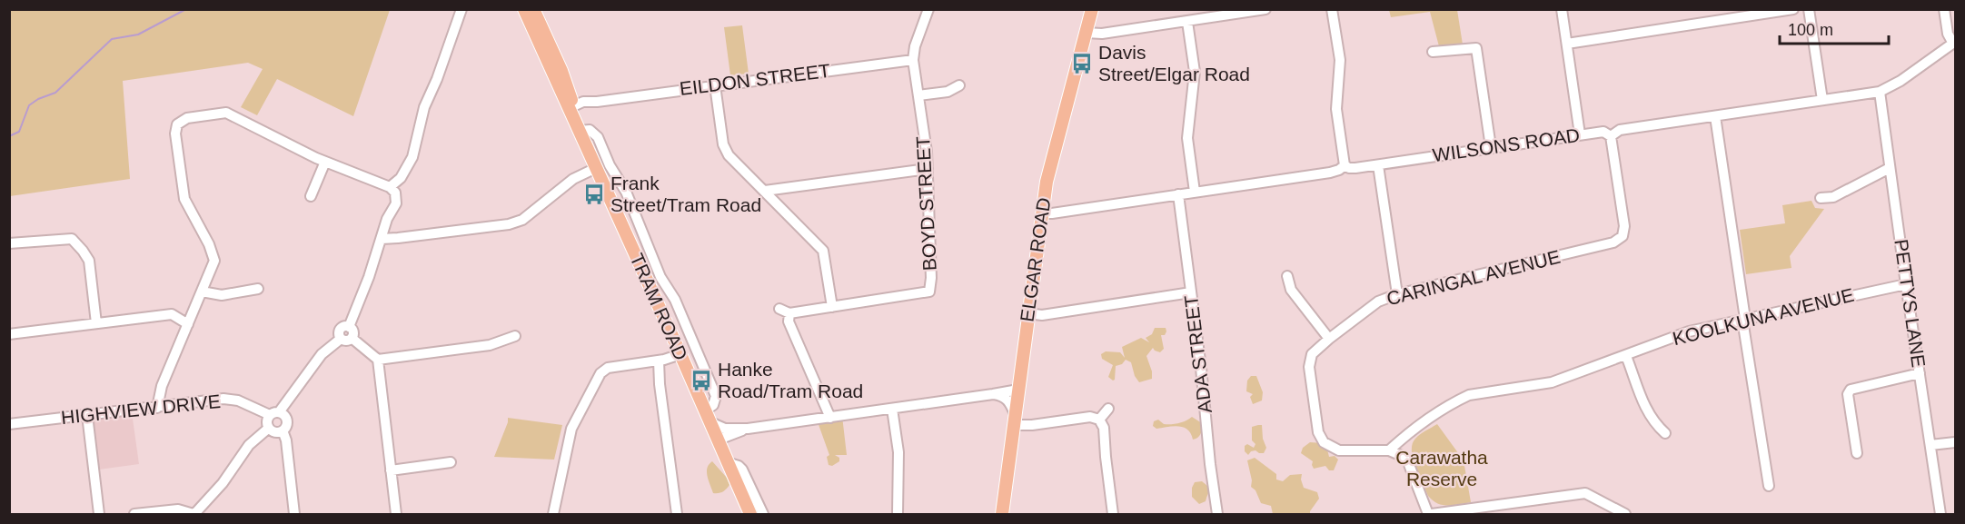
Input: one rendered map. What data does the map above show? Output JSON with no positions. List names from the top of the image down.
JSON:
{
  "streets": {
    "main road": ["ELGAR ROAD", "TRAM ROAD"],
    "street": [
      "EILDON STREET",
      "WILSONS ROAD",
      "BOYD STREET",
      "CARINGAL AVENUE",
      "PETTYS LANE",
      "KOOLKUNA AVENUE",
      "ADA STREET",
      "HIGHVIEW DRIVE"
    ]
  },
  "crossings": [
    ["EILDON STREET", "BOYD STREET"],
    ["EILDON STREET", "TRAM ROAD"],
    ["WILSONS ROAD", "ELGAR ROAD"],
    ["WILSONS ROAD", "CARINGAL AVENUE"],
    ["WILSONS ROAD", "PETTYS LANE"],
    ["WILSONS ROAD", "ADA STREET"],
    ["CARINGAL AVENUE", "KOOLKUNA AVENUE"],
    ["PETTYS LANE", "KOOLKUNA AVENUE"]
  ],
  "parks": ["Carawatha Reserve"],
  "places": {
    "bus stop": ["Davis Street/Elgar Road", "Frank Street/Tram Road", "Hanke Road/Tram Road"]
  },
  "scale_bar": "100 m"
}
